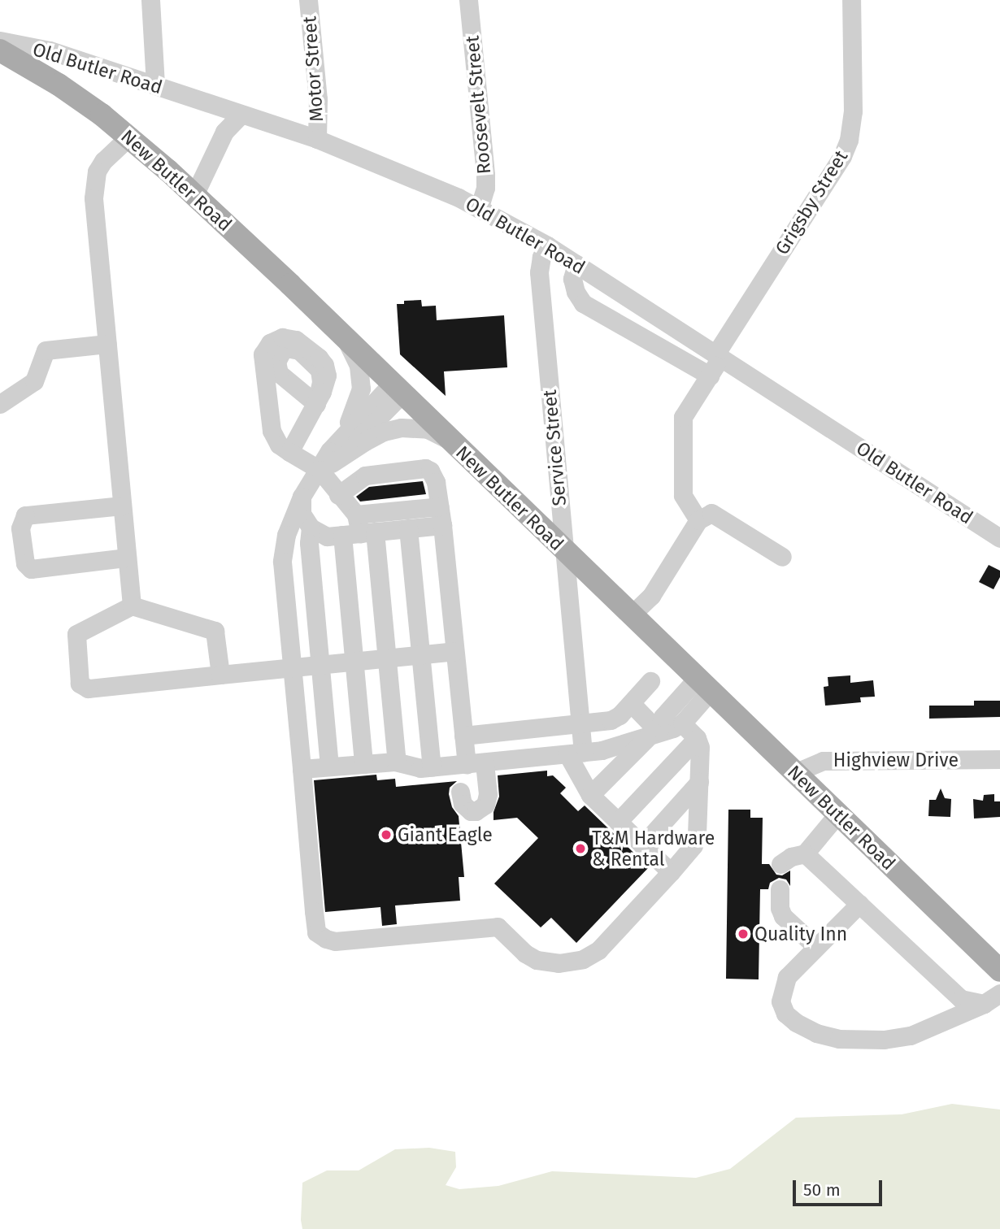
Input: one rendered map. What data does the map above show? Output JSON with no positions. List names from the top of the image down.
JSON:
{
  "streets": {
    "main road": ["New Butler Road"],
    "street": [
      "Old Butler Road",
      "Motor Street",
      "Roosevelt Street",
      "Grigsby Street",
      "Service Street",
      "Highview Drive"
    ]
  },
  "crossings": [
    ["Old Butler Road", "Motor Street"],
    ["Old Butler Road", "Roosevelt Street"],
    ["Old Butler Road", "Grigsby Street"],
    ["Old Butler Road", "Service Street"],
    ["New Butler Road", "Service Street"],
    ["New Butler Road", "Highview Drive"]
  ],
  "places": ["Giant Eagle", "T&M Hardware & Rental", "Quality Inn"],
  "scale_bar": "50 m"
}
